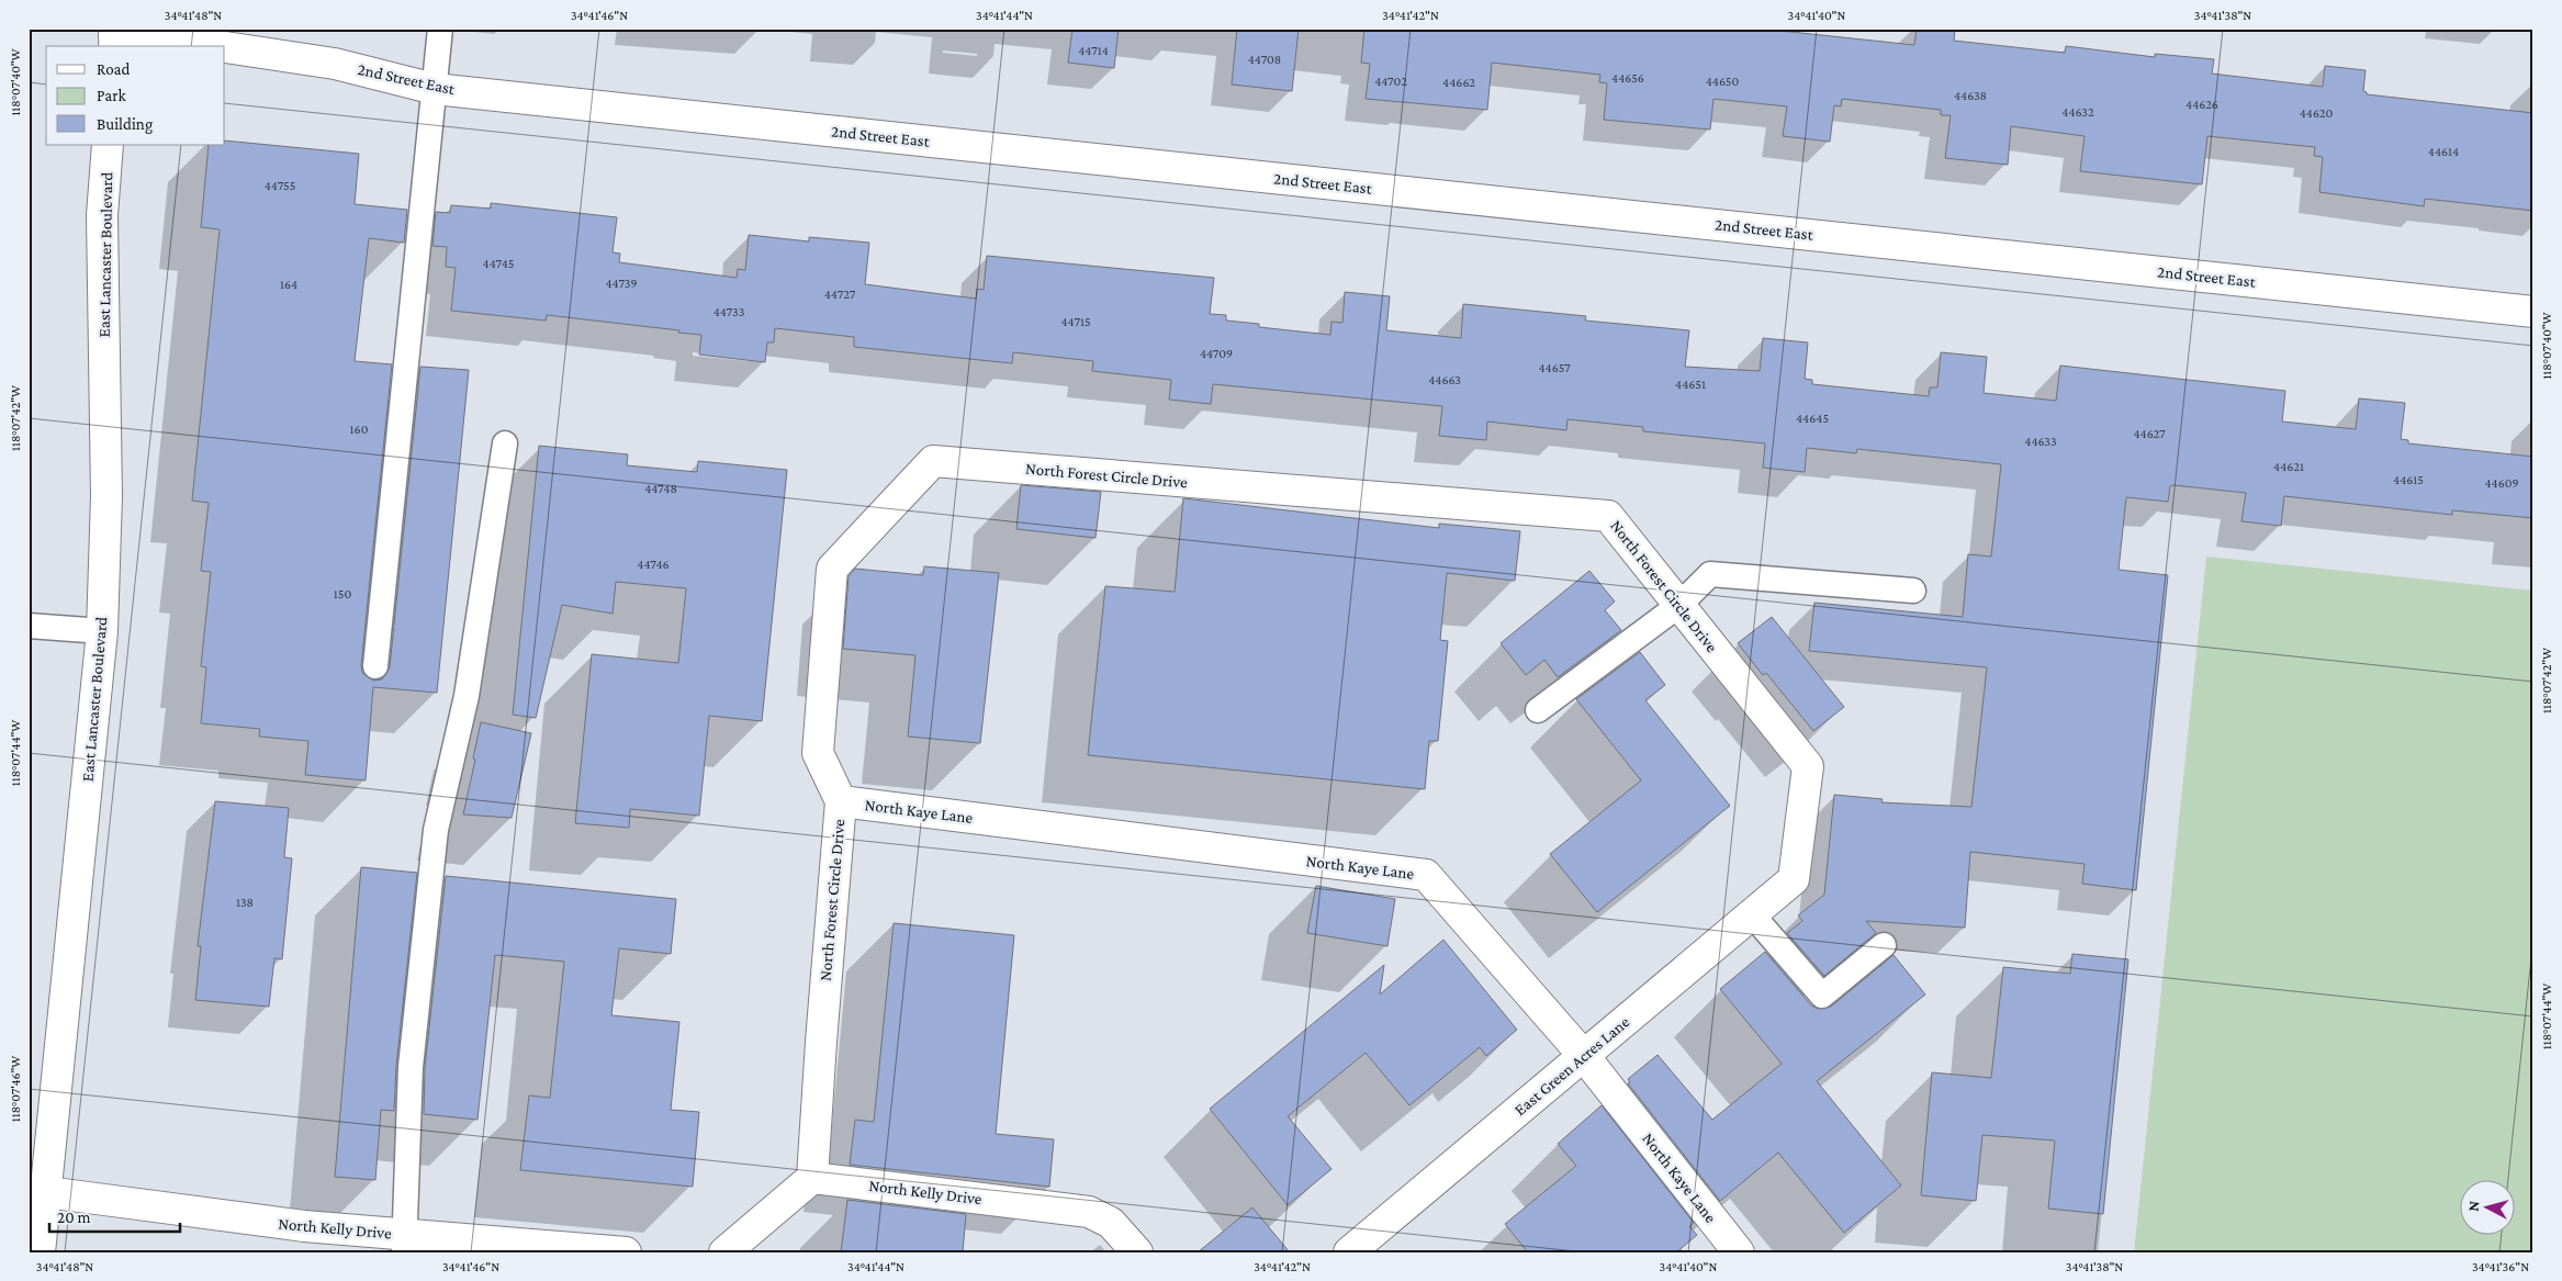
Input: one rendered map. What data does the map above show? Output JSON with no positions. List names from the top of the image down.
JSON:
{
  "streets": {
    "street": [
      "2nd Street East",
      "East Lancaster Boulevard",
      "North Forest Circle Drive",
      "North Kaye Lane",
      "East Green Acres Lane",
      "North Kelly Drive"
    ]
  },
  "crossings": [
    ["East Lancaster Boulevard", "North Kelly Drive"],
    ["North Forest Circle Drive", "North Kaye Lane"],
    ["North Forest Circle Drive", "East Green Acres Lane"],
    ["North Forest Circle Drive", "North Kelly Drive"],
    ["North Kaye Lane", "East Green Acres Lane"]
  ],
  "house_numbers": [
    "44714",
    "44708",
    "44656",
    "44702",
    "44650",
    "44662",
    "44638",
    "44626",
    "44632",
    "44620",
    "44614",
    "44755",
    "44745",
    "44739",
    "164",
    "44727",
    "44733",
    "44715",
    "44709",
    "44657",
    "44663",
    "44651",
    "44645",
    "160",
    "44627",
    "44633",
    "44621",
    "44615",
    "44609",
    "44748",
    "44746",
    "150",
    "138"
  ],
  "legend": ["Road", "Park", "Building"],
  "scale_bar": "20 m",
  "north": "left",
  "coordinates": [
    "34°41'48\"N",
    "34°41'46\"N",
    "34°41'44\"N",
    "34°41'42\"N",
    "34°41'40\"N",
    "34°41'38\"N",
    "118°07'40\"W",
    "118°07'42\"W",
    "118°07'44\"W",
    "118°07'46\"W",
    "34°41'36\"N"
  ]
}
